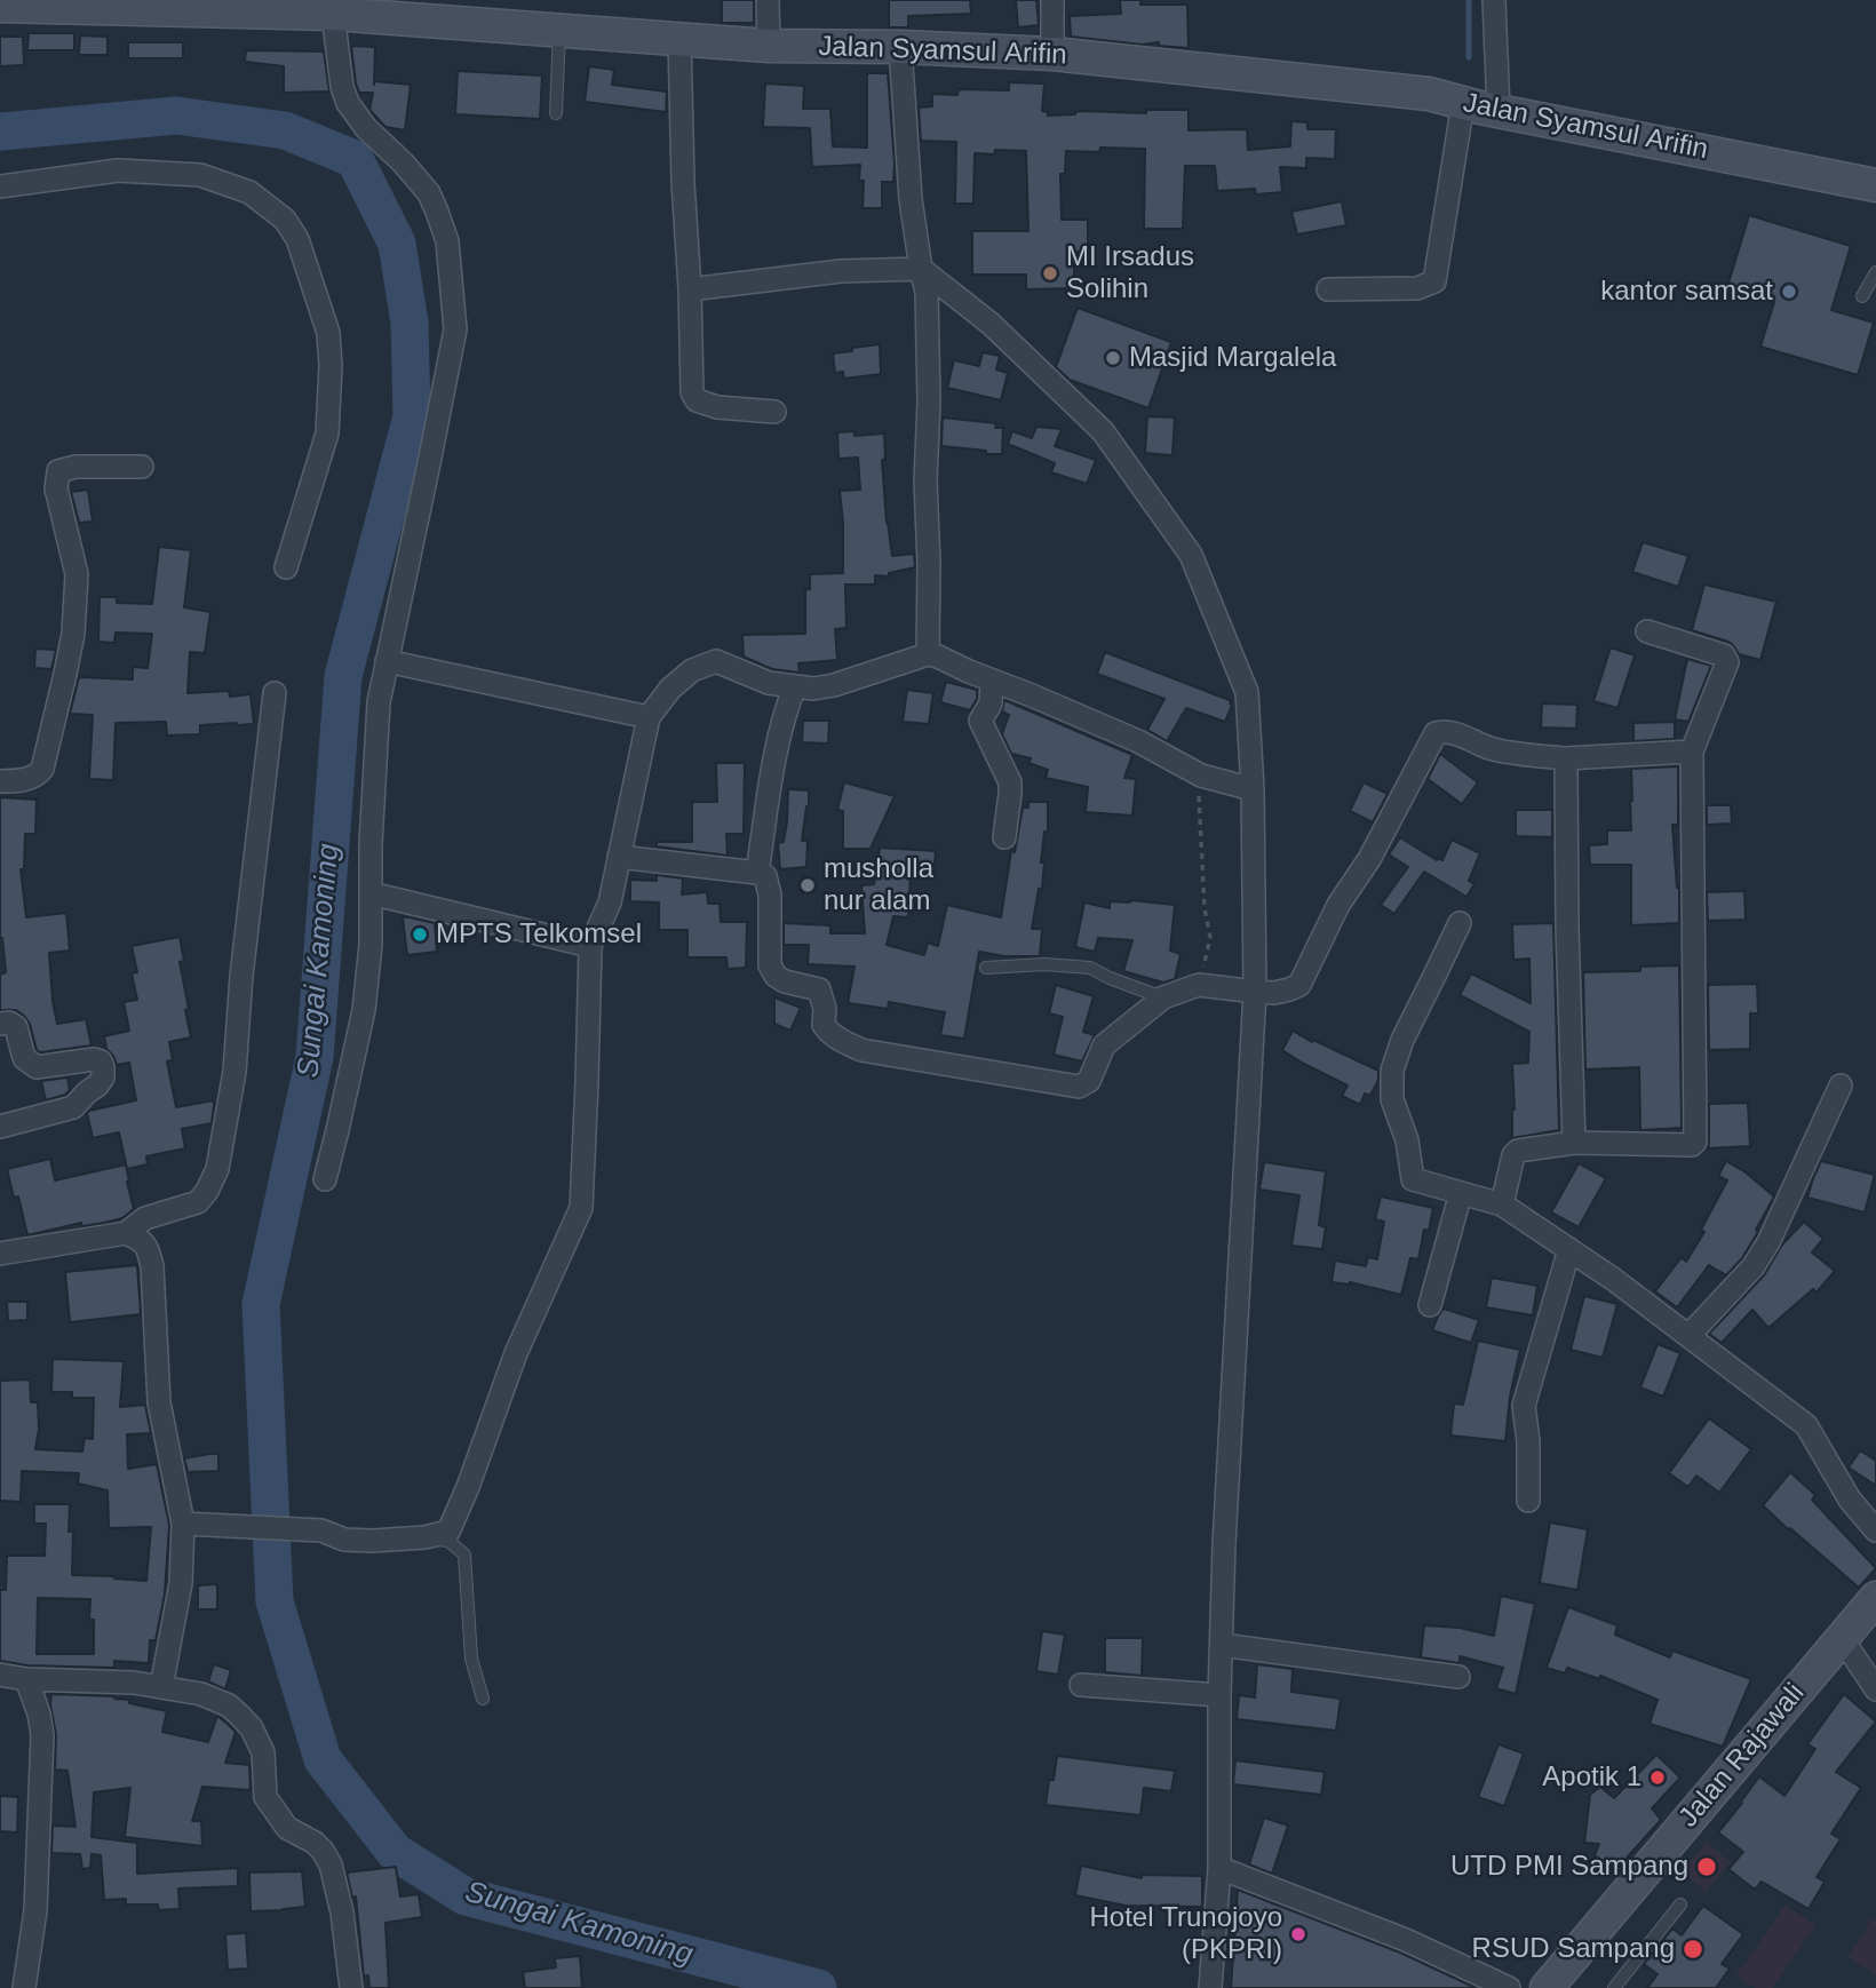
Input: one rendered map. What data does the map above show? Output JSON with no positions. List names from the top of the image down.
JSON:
{
  "streets": {
    "main road": ["Jalan Syamsul Arifin", "Jalan Rajawali"]
  },
  "water": ["Sungai Kamoning"],
  "places": [
    "MI Irsadus Solihin",
    "kantor samsat",
    "Masjid Margalela",
    "musholla nur alam",
    "MPTS Telkomsel",
    "Apotik 1",
    "UTD PMI Sampang",
    "Hotel Trunojoyo (PKPRI)",
    "RSUD Sampang"
  ]
}
